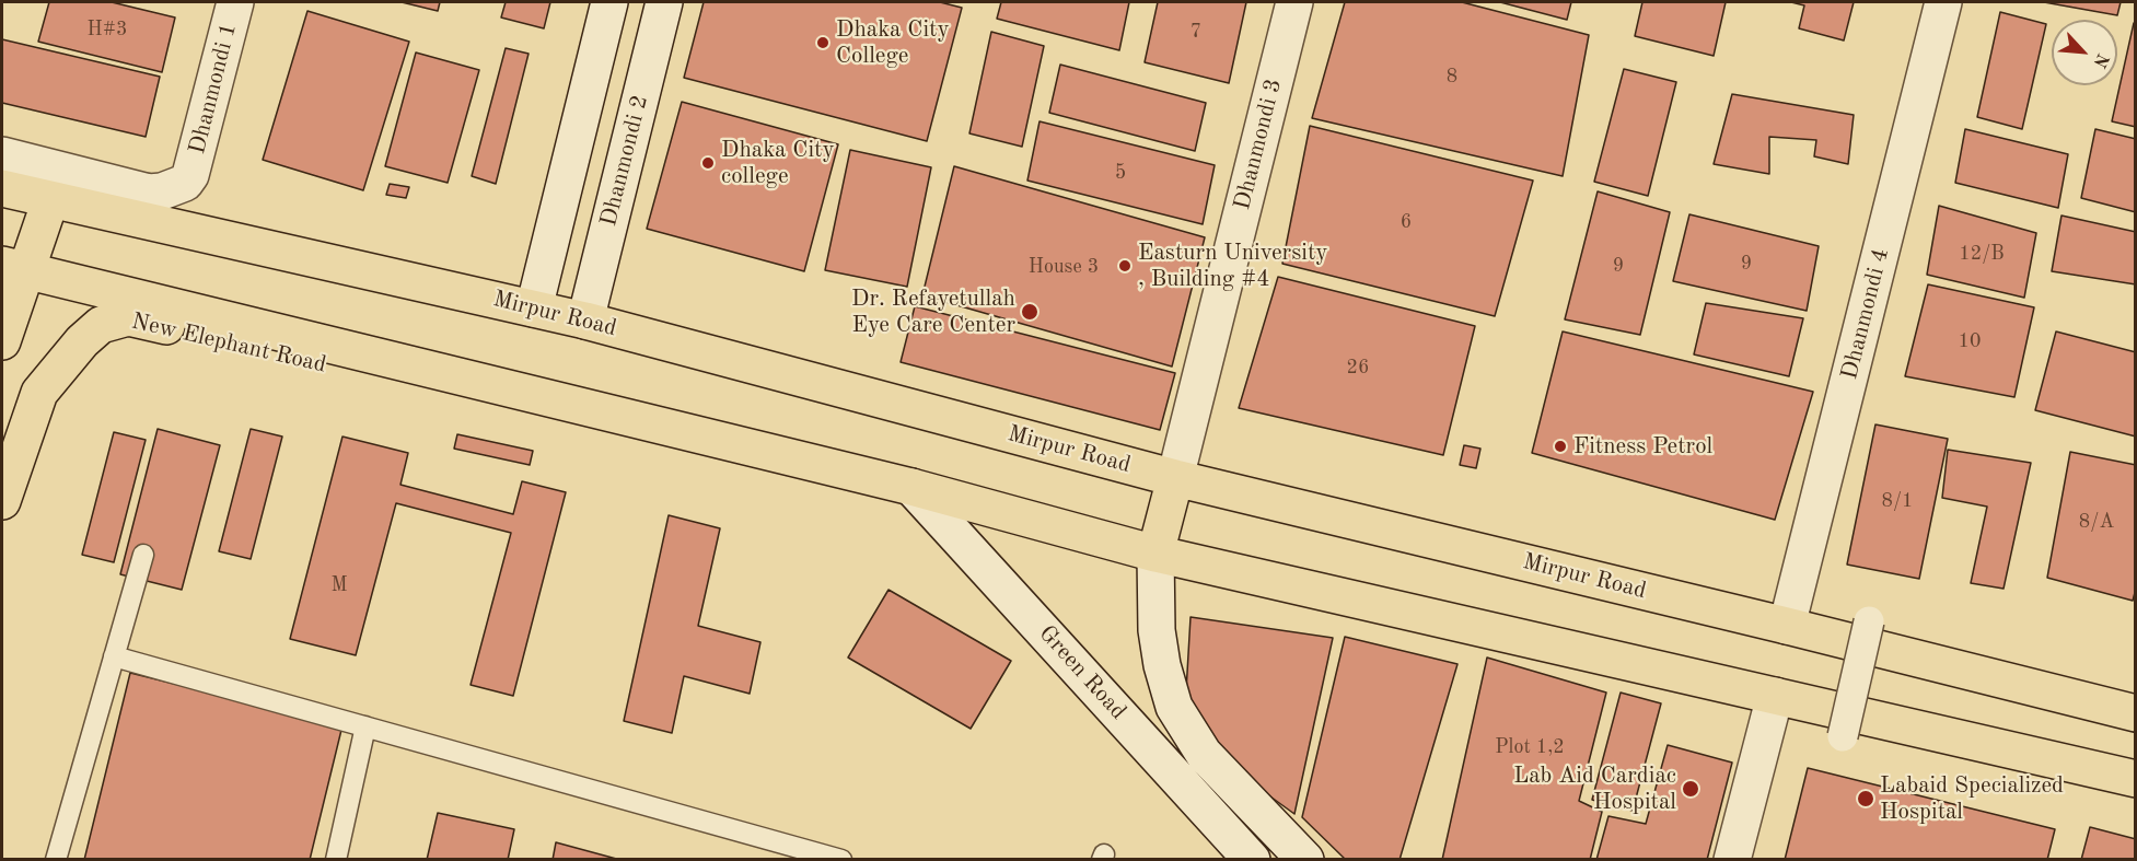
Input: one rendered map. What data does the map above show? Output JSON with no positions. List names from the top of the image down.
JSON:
{
  "streets": {
    "highway": ["Mirpur Road", "New Elephant Road"],
    "street": [
      "Dhanmondi 1",
      "Dhanmondi 3",
      "Dhanmondi 2",
      "Dhanmondi 4",
      "Green Road"
    ]
  },
  "crossings": [
    ["Dhanmondi 3", "Mirpur Road"],
    ["Dhanmondi 2", "Mirpur Road"],
    ["Mirpur Road", "Dhanmondi 4"]
  ],
  "places": [
    "Dhaka City College",
    "Dhaka City college",
    "Easturn University , Building #4",
    "Dr. Refayetullah Eye Care Center",
    "Fitness Petrol",
    "Lab Aid Cardiac Hospital",
    "Labaid Specialized Hospital"
  ],
  "house_numbers": [
    "H#3",
    "7",
    "8",
    "5",
    "6",
    "12/B",
    "9",
    "9",
    "House 3",
    "10",
    "26",
    "8/1",
    "8/A",
    "M",
    "Plot 1,2"
  ],
  "north": "bottom right"
}
